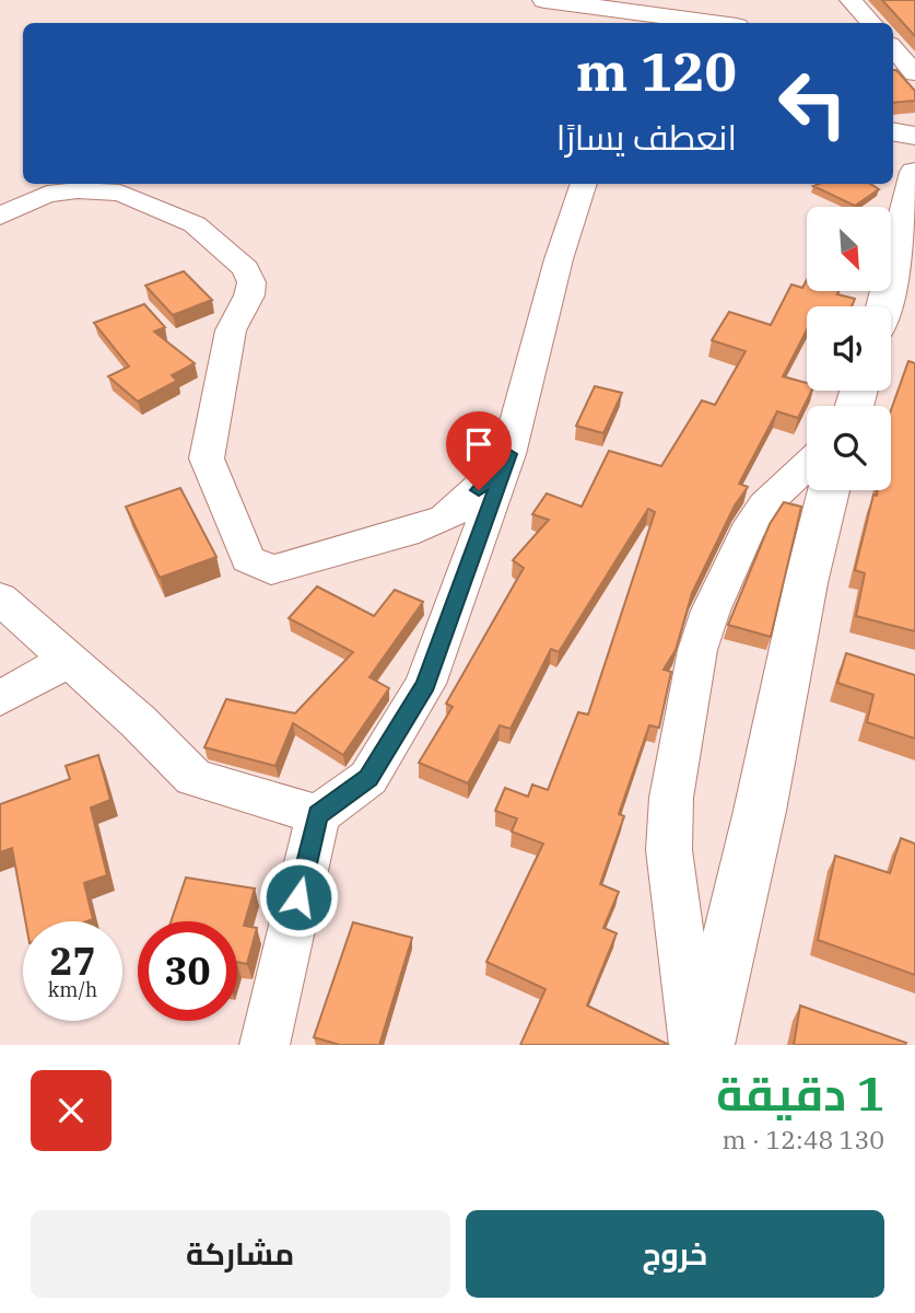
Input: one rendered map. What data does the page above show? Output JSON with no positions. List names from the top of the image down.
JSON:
{
  "north": "bottom right",
  "page": {
    "turn": ["120 m", "انعطف يسارًا"],
    "speed": "27 km/h",
    "limit": "30",
    "heading": ["1 دقيقة", "130 m · 12:48"],
    "buttons": ["خروج", "مشاركة"]
  }
}
